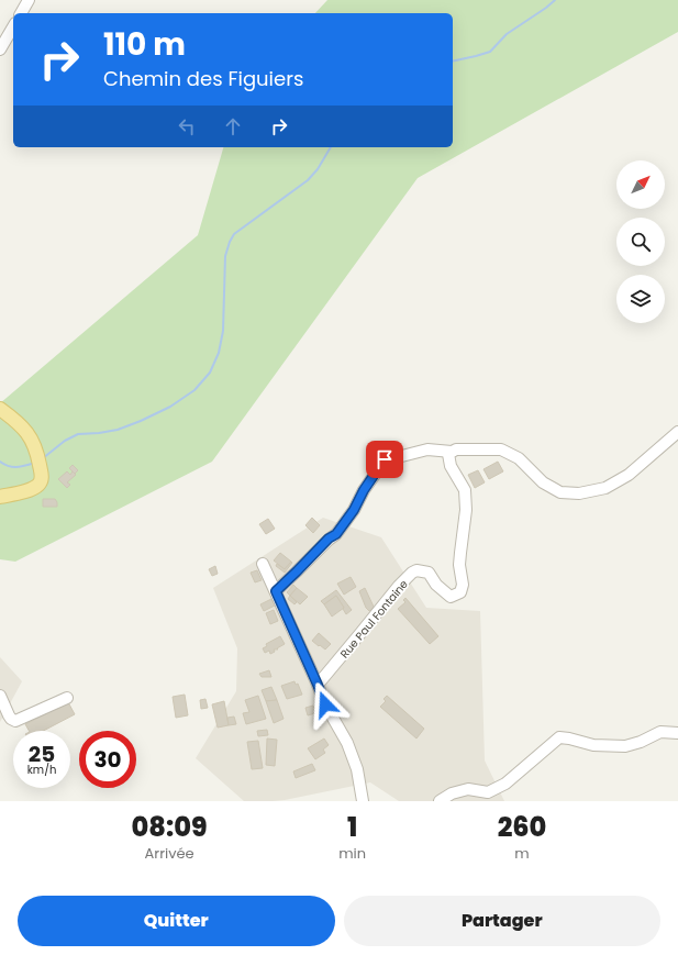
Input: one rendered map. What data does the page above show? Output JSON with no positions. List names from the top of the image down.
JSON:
{
  "streets": {
    "street": ["Rue Paul Fontaine"]
  },
  "north": "top right",
  "page": {
    "turn": ["110 m", "Chemin des Figuiers"],
    "speed": "25 km/h",
    "limit": "30",
    "eta": [
      "08:09",
      "Arrivée",
      "1",
      "min",
      "260",
      "m"
    ],
    "buttons": ["Quitter", "Partager"]
  }
}
